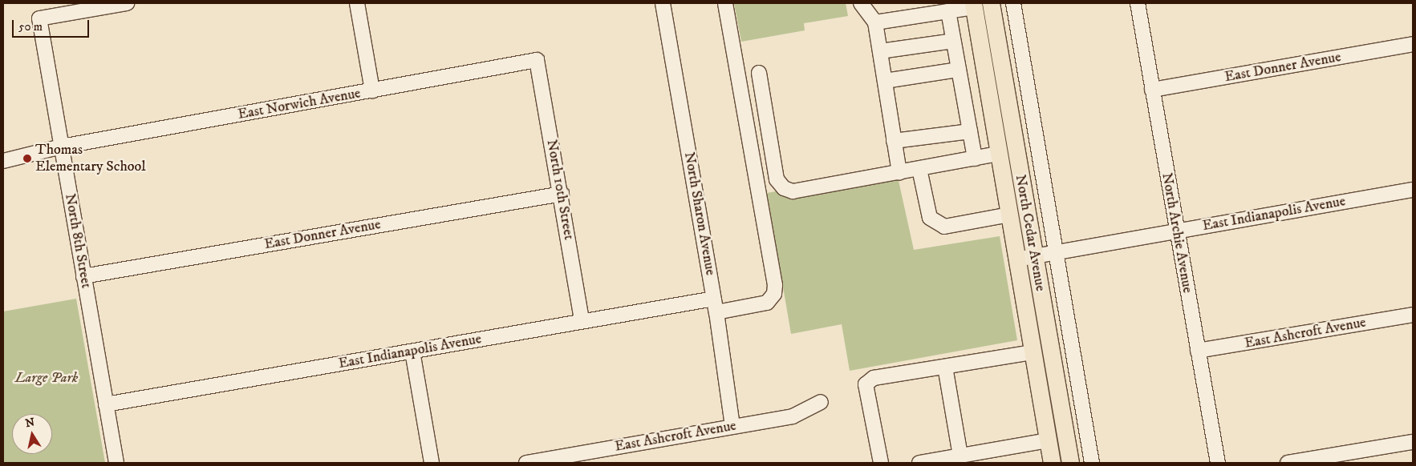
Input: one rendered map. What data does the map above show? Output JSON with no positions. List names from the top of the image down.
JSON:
{
  "streets": {
    "main road": ["North Cedar Avenue"],
    "street": [
      "East Donner Avenue",
      "East Norwich Avenue",
      "North 10th Street",
      "North Sharon Avenue",
      "East Indianapolis Avenue",
      "North Archie Avenue",
      "North 8th Street",
      "East Ashcroft Avenue"
    ]
  },
  "crossings": [
    ["East Donner Avenue", "North 10th Street"],
    ["East Donner Avenue", "North Archie Avenue"],
    ["East Donner Avenue", "North 8th Street"],
    ["East Norwich Avenue", "North 10th Street"],
    ["East Norwich Avenue", "North 8th Street"],
    ["North 10th Street", "East Indianapolis Avenue"],
    ["North Sharon Avenue", "East Indianapolis Avenue"],
    ["North Sharon Avenue", "East Ashcroft Avenue"],
    ["East Indianapolis Avenue", "North Cedar Avenue"],
    ["East Indianapolis Avenue", "North Archie Avenue"],
    ["East Indianapolis Avenue", "North 8th Street"],
    ["North Archie Avenue", "East Ashcroft Avenue"]
  ],
  "parks": ["Large Park"],
  "places": ["Thomas Elementary School"],
  "scale_bar": "50 m",
  "north": "top"
}
